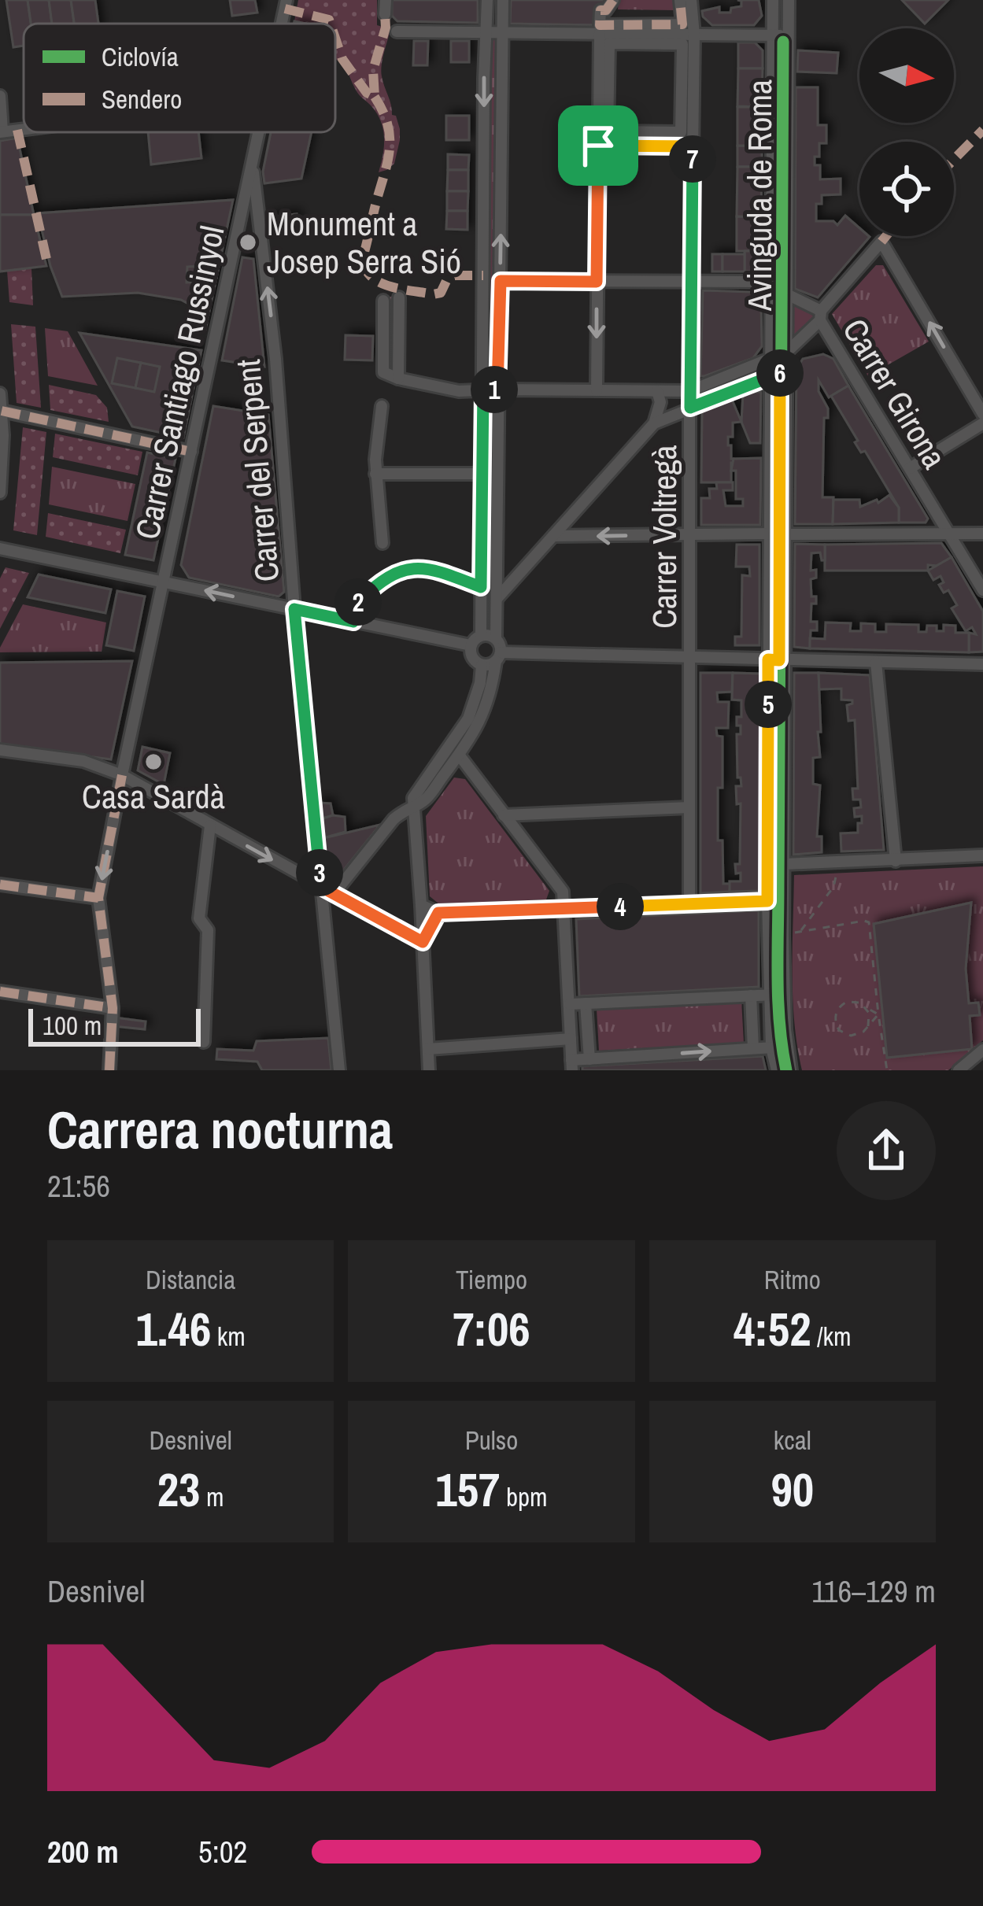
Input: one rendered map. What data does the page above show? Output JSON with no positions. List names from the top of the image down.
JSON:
{
  "streets": {
    "street": [
      "Avinguda de Roma",
      "Carrer Santiago Russinyol",
      "Carrer Girona",
      "Carrer del Serpent",
      "Carrer Voltregà"
    ]
  },
  "crossings": [
    ["Avinguda de Roma", "Carrer Girona"],
    ["Carrer Santiago Russinyol", "Carrer del Serpent"]
  ],
  "one_way": ["Carrer del Serpent"],
  "places": ["Monument a Josep Serra Sió", "Casa Sardà"],
  "legend": ["Ciclovía", "Sendero"],
  "scale_bar": "100 m",
  "north": "right",
  "page": {
    "pins": [
      "7",
      "6",
      "1",
      "2",
      "5",
      "3",
      "4"
    ],
    "scale": "100 m",
    "heading": ["Carrera nocturna", "21:56"],
    "stats": [
      ["Distancia", "1.46 km"],
      ["Tiempo", "7:06"],
      ["Ritmo", "4:52 /km"],
      ["Desnivel", "23 m"],
      ["Pulso", "157 bpm"],
      ["kcal", "90"]
    ],
    "chart": ["Desnivel", "116–129 m"],
    "list": [
      {
        "name": "200 m",
        "note": "5:02"
      }
    ]
  }
}
